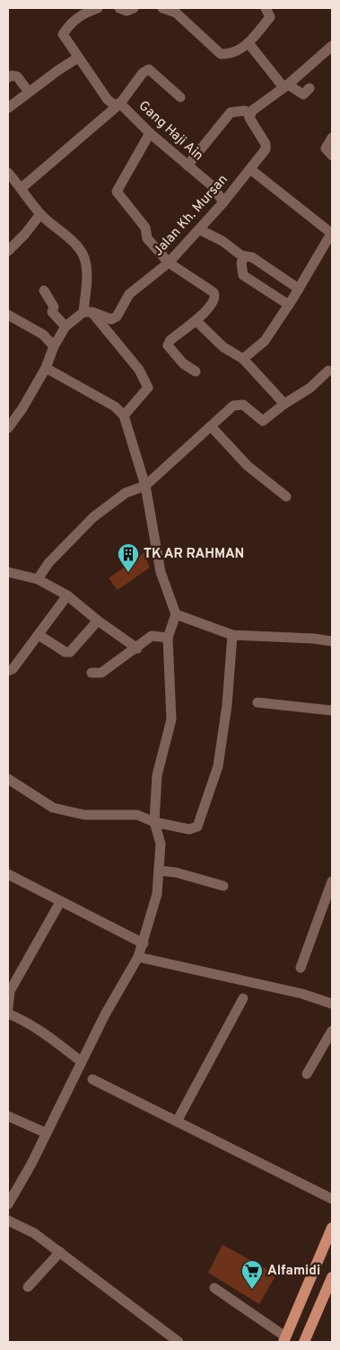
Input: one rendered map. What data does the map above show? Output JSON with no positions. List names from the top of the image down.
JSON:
{
  "streets": {
    "street": ["Gang Haji Ain", "Jalan Kh. Mursan"]
  },
  "crossings": [
    ["Gang Haji Ain", "Jalan Kh. Mursan"]
  ],
  "places": {
    "building": ["TK AR RAHMAN"],
    "supermarket": ["Alfamidi"]
  }
}
